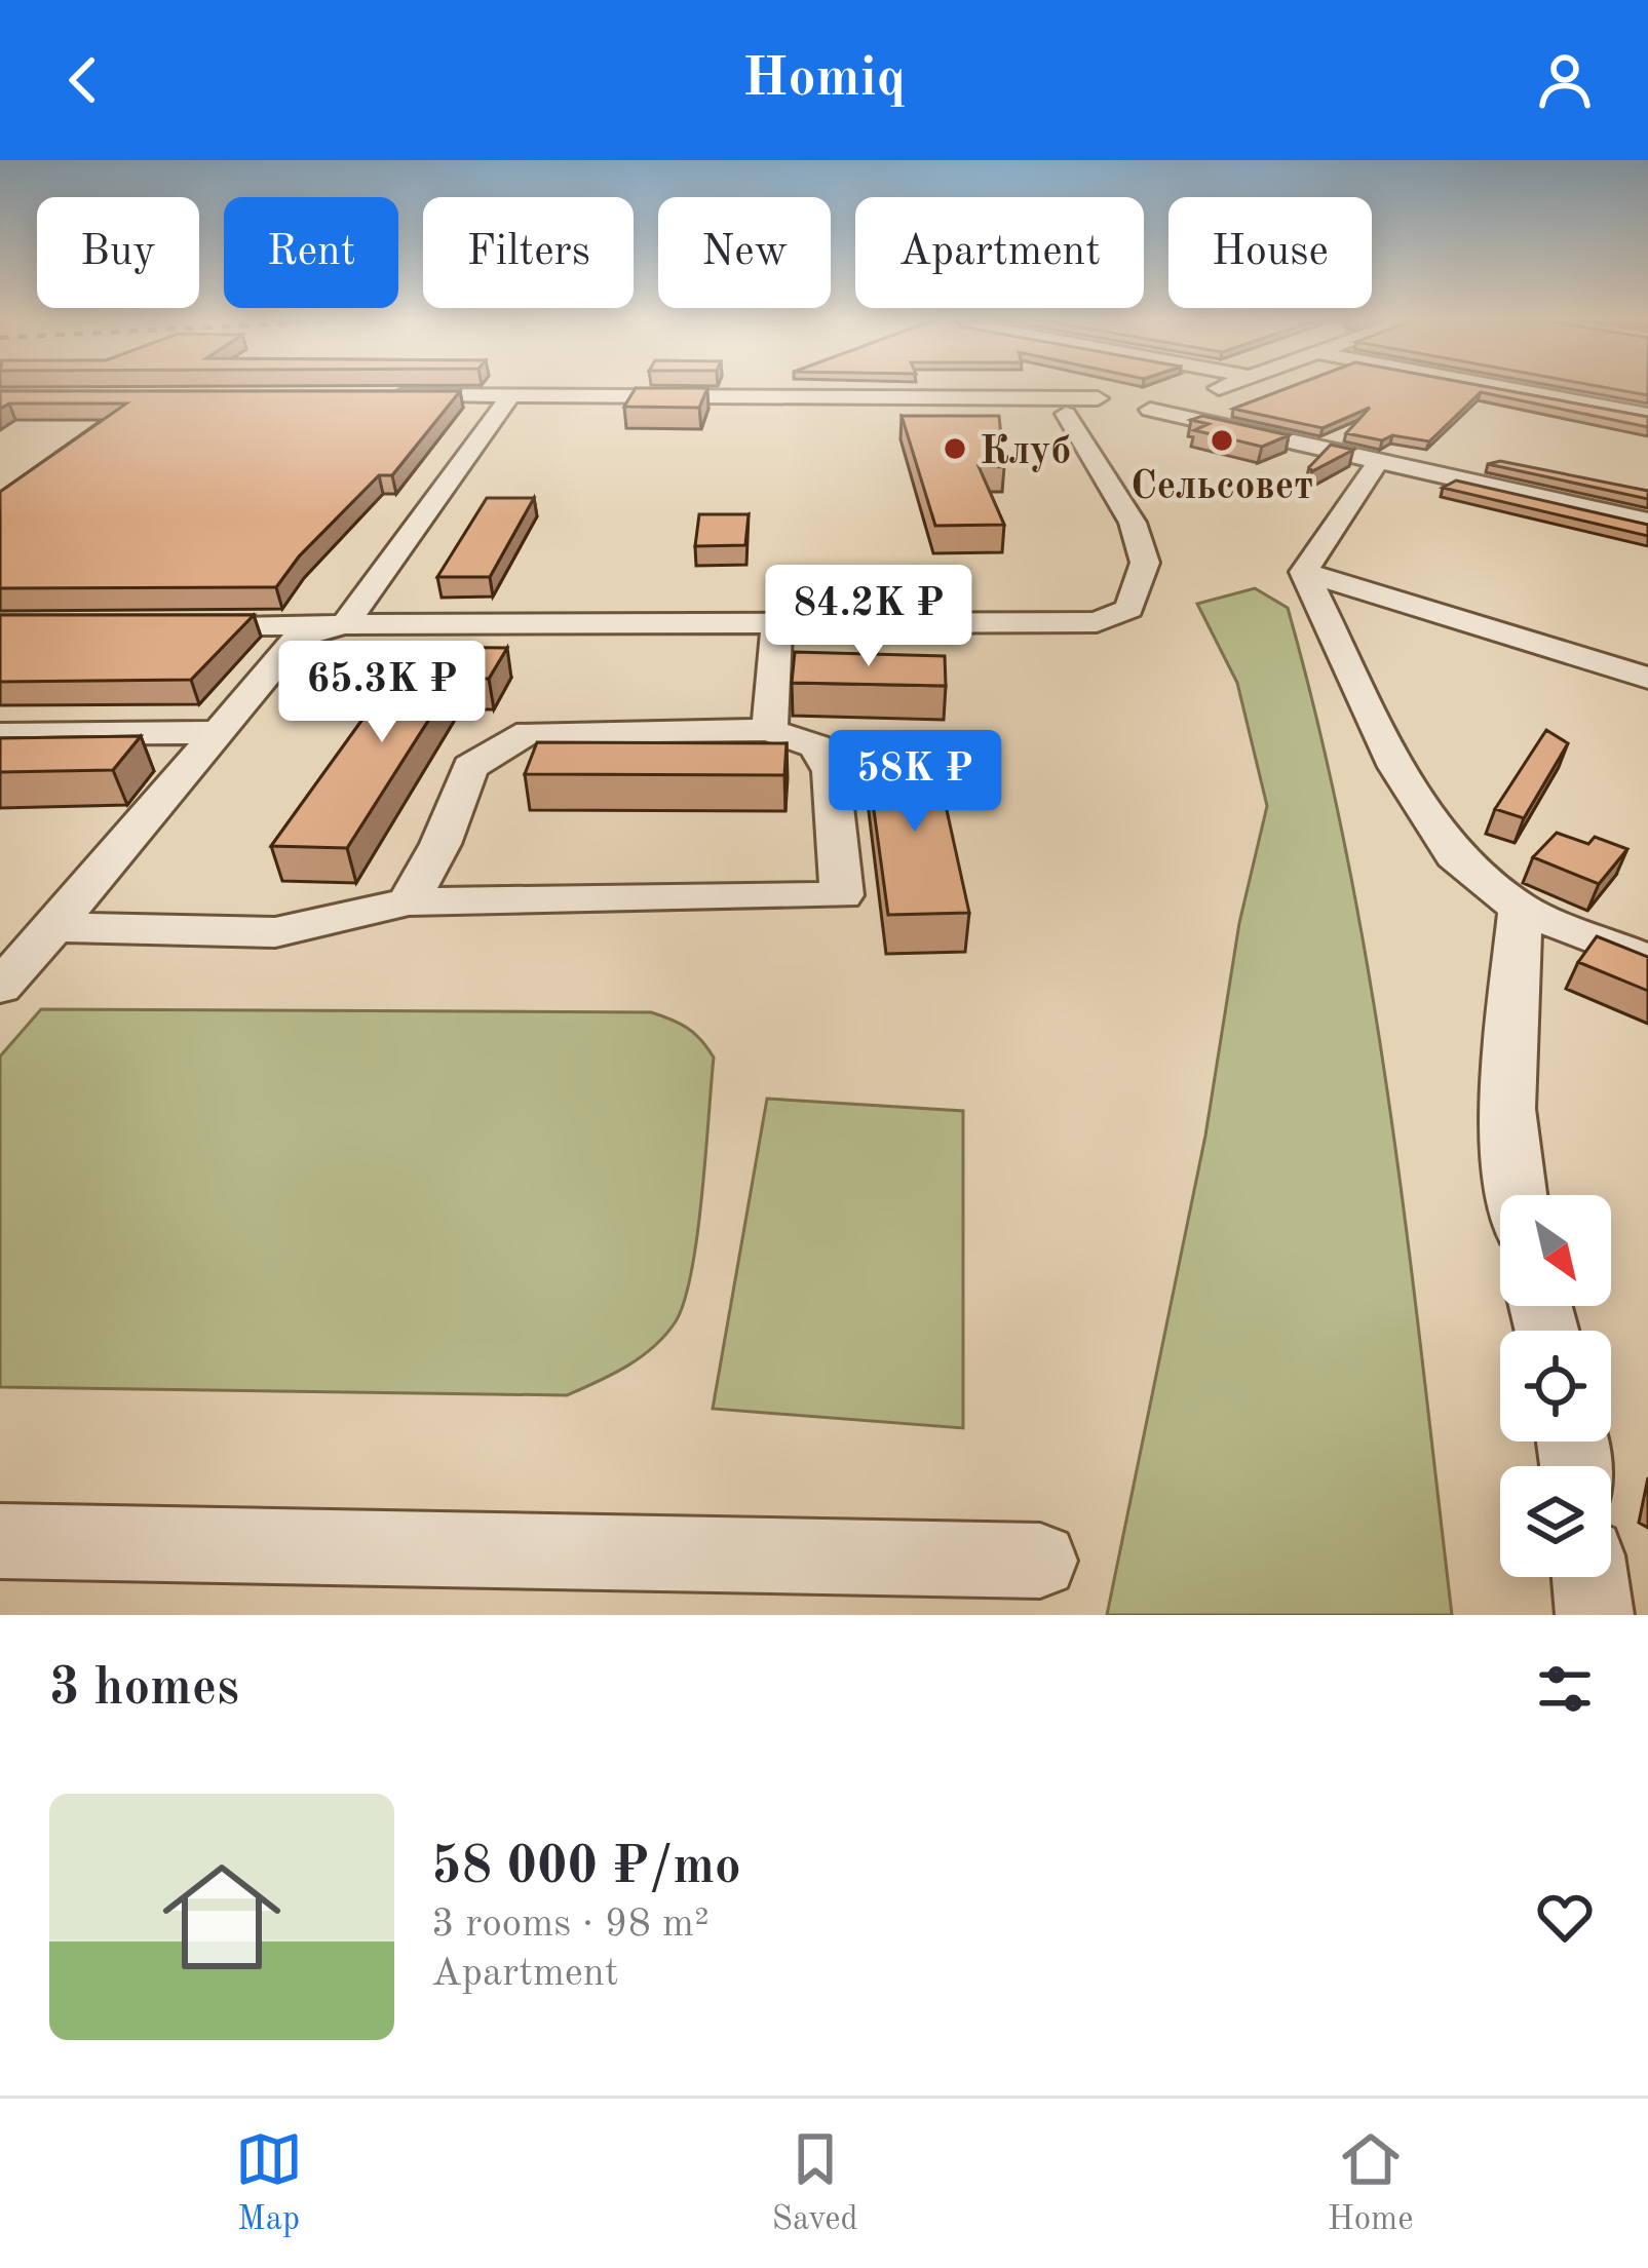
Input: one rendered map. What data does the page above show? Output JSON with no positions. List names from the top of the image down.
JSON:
{
  "places": ["Сельсовет", "Клуб"],
  "north": "bottom right",
  "page": {
    "header": "Homiq",
    "chip": [
      "Buy",
      "Rent",
      "Filters",
      "New",
      "Apartment",
      "House"
    ],
    "price": ["84.2K ₽", "65.3K ₽", "58K ₽"],
    "heading": "3 homes",
    "list": [
      {
        "name": "58 000 ₽/mo",
        "note": "3 rooms · 98 m² · Apartment"
      }
    ],
    "tabs": ["Map", "Saved", "Home"]
  }
}
